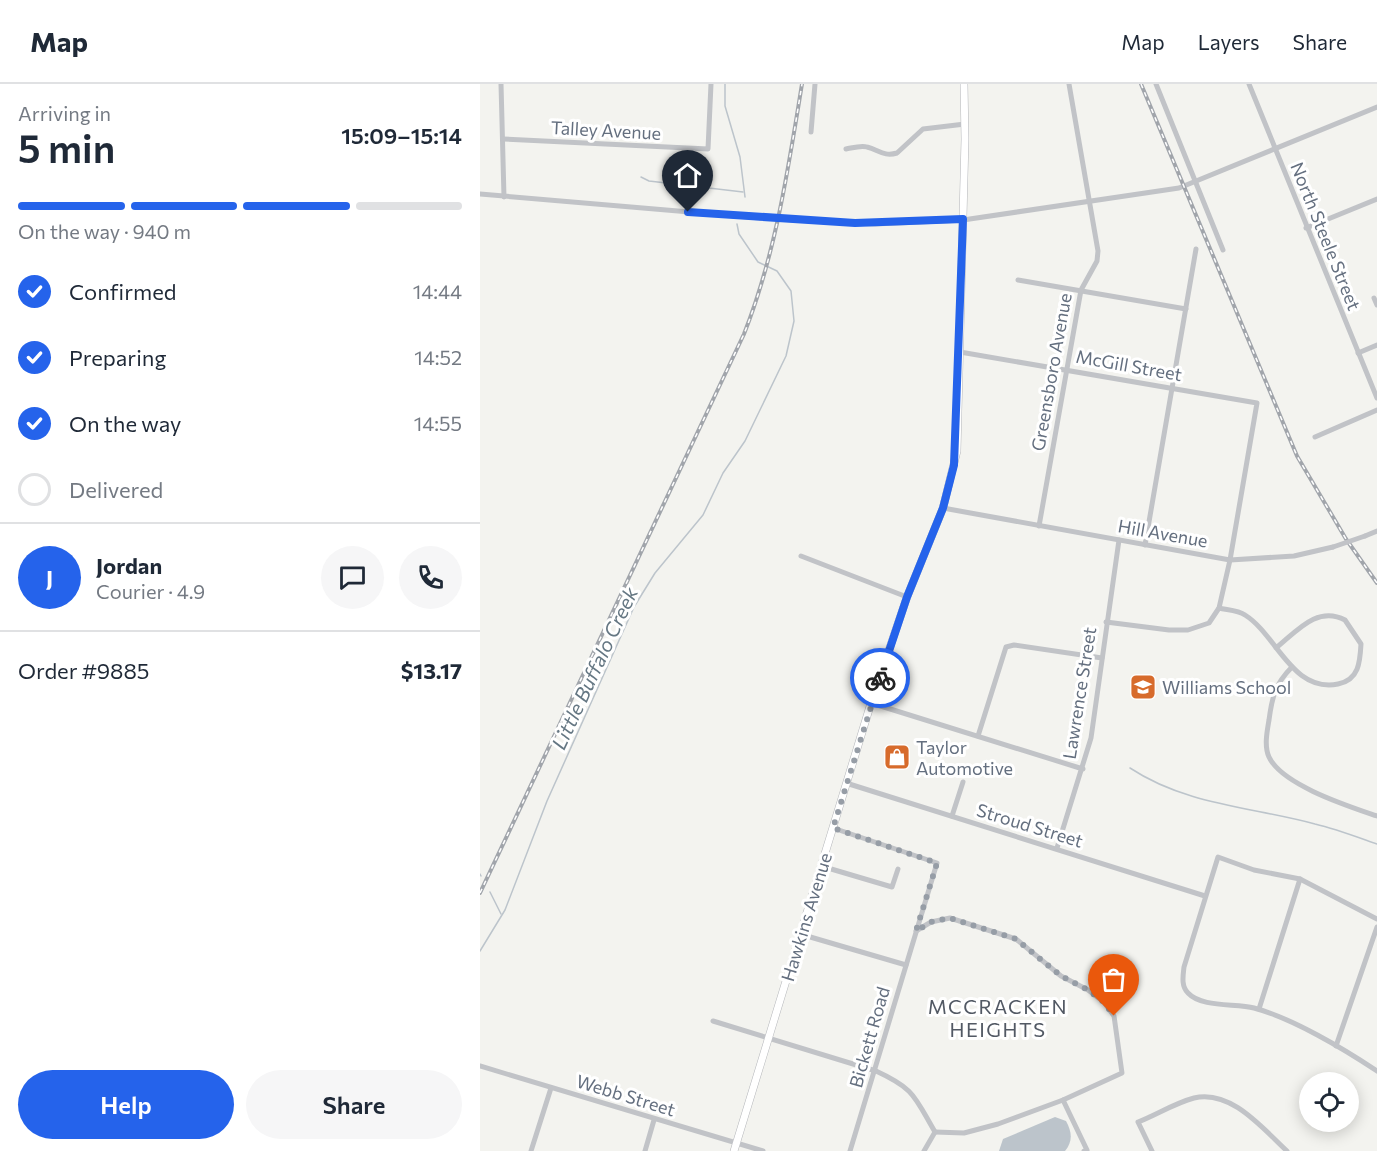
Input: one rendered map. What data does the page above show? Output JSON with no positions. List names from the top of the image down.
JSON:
{
  "streets": {
    "main road": ["Hawkins Avenue"],
    "street": [
      "Talley Avenue",
      "North Steele Street",
      "McGill Street",
      "Greensboro Avenue",
      "Hill Avenue",
      "Lawrence Street",
      "Stroud Street",
      "Bickett Road",
      "Webb Street"
    ]
  },
  "crossings": [
    ["McGill Street", "Greensboro Avenue"],
    ["McGill Street", "Hill Avenue"],
    ["McGill Street", "Hawkins Avenue"],
    ["Greensboro Avenue", "Hill Avenue"],
    ["Hill Avenue", "Lawrence Street"],
    ["Hill Avenue", "Hawkins Avenue"],
    ["Lawrence Street", "Stroud Street"],
    ["Stroud Street", "Hawkins Avenue"],
    ["Hawkins Avenue", "Bickett Road"],
    ["Hawkins Avenue", "Webb Street"]
  ],
  "districts": ["MCCRACKEN HEIGHTS"],
  "water": ["Little Buffalo Creek"],
  "places": {
    "school or university": ["Williams School"],
    "shop": ["Taylor Automotive"]
  },
  "page": {
    "header": "Map",
    "nav": ["Map", "Layers", "Share"],
    "heading": ["5 min", "Arriving in", "15:09–15:14"],
    "panel": [
      "Jordan",
      "Courier · 4.9",
      "Order #9885",
      "$13.17"
    ],
    "bar": "On the way · 940 m",
    "list": [
      ["Confirmed", "14:44"],
      ["Preparing", "14:52"],
      ["On the way", "14:55"],
      "Delivered"
    ],
    "round": "J",
    "buttons": ["Help", "Share"]
  }
}
